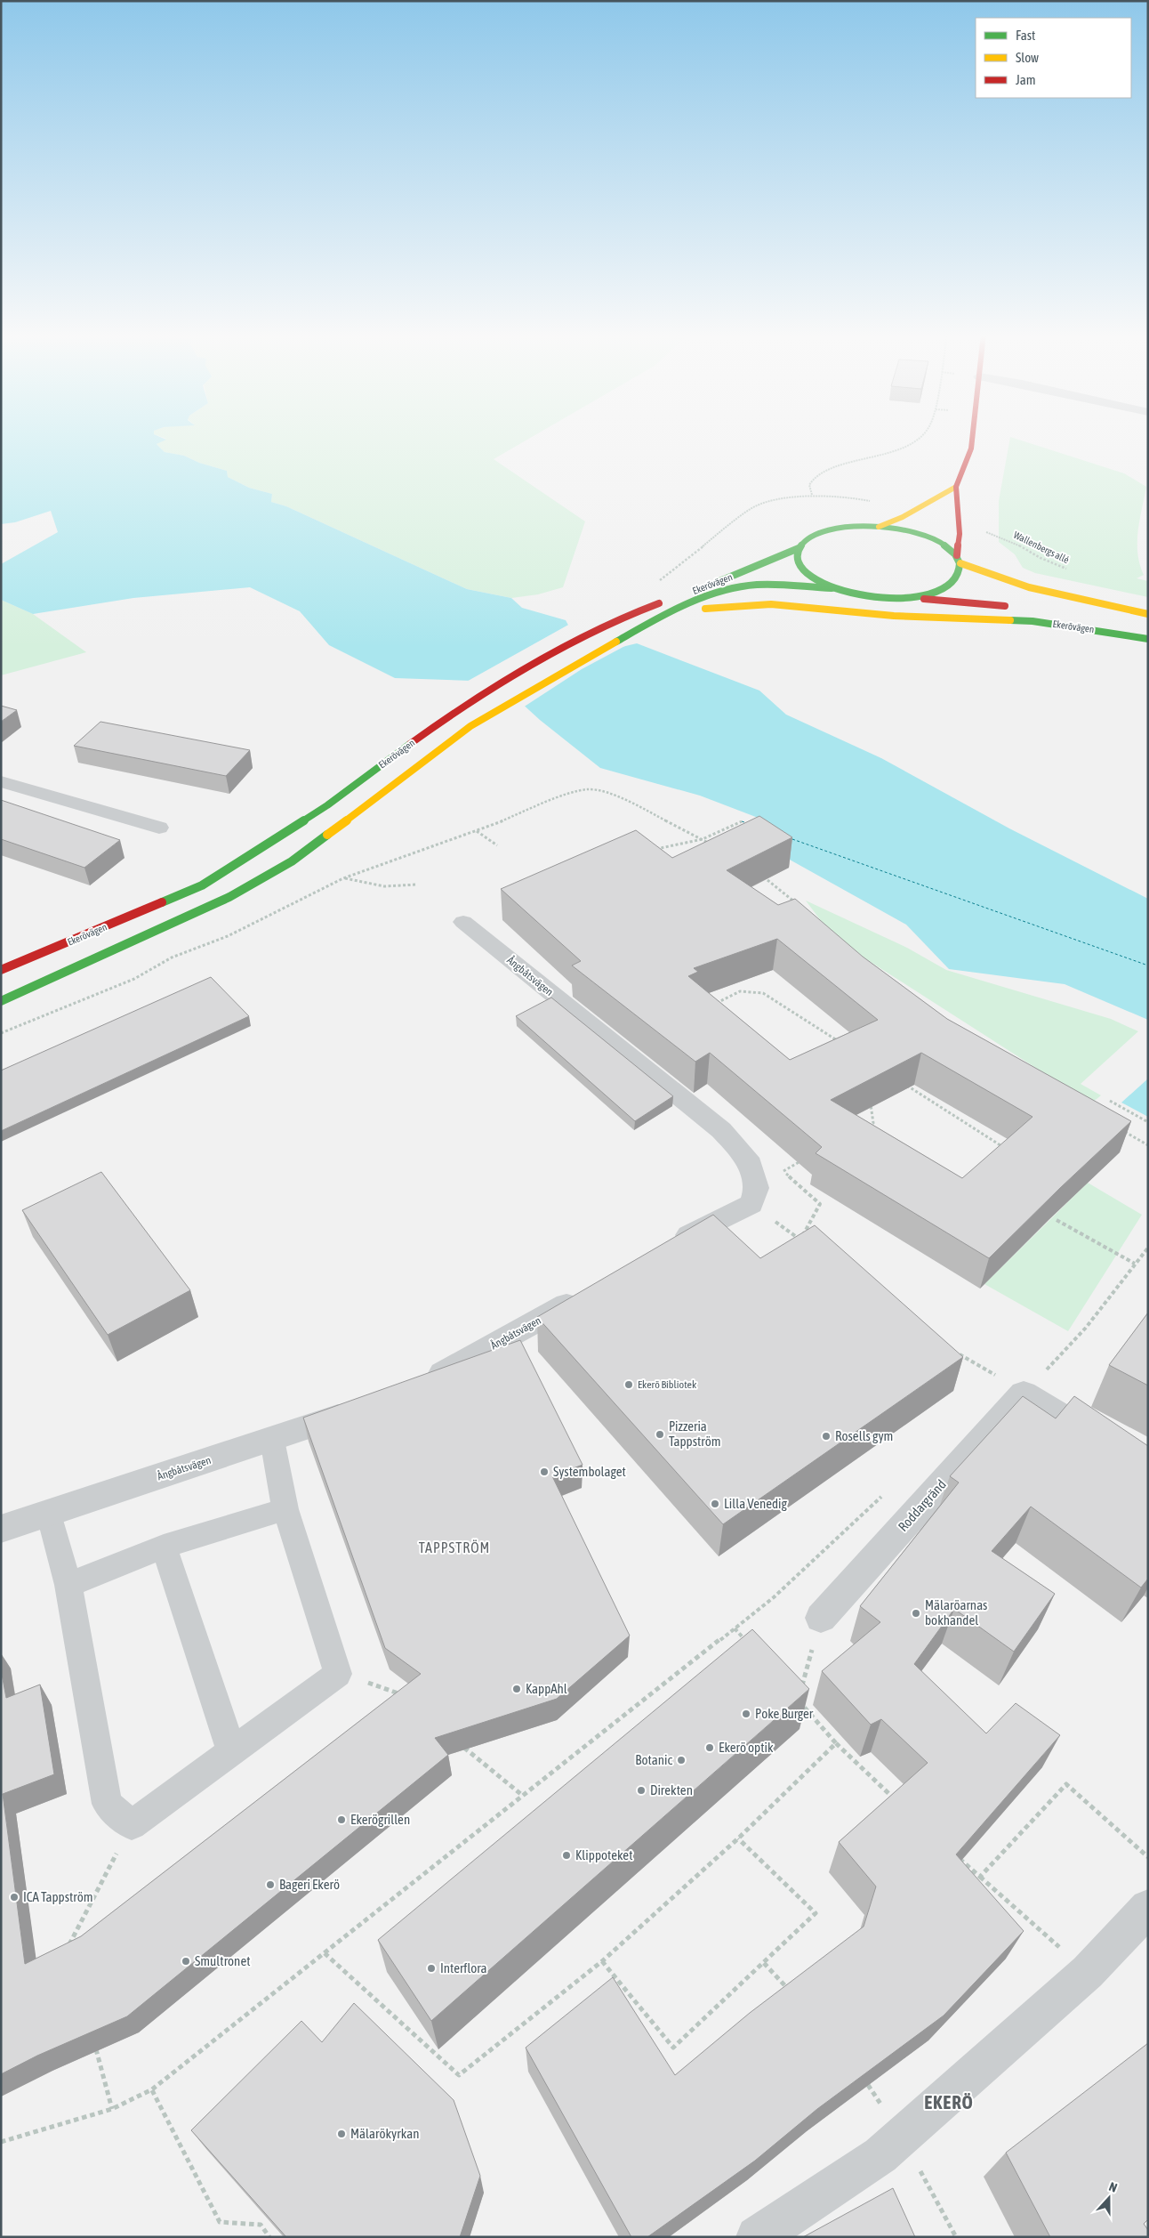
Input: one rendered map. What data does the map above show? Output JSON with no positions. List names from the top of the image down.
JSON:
{
  "streets": {
    "main road": ["Ekerövägen"],
    "street": ["Ångbåtsvägen", "Roddargränd"],
    "path": ["Wallenbergs allé"]
  },
  "districts": ["TAPPSTRÖM", "EKERÖ"],
  "places": [
    "Ekerö Bibliotek",
    "Pizzeria Tappström",
    "Rosells gym",
    "Systembolaget",
    "Lilla Venedig",
    "Mälaröarnas bokhandel",
    "KappAhl",
    "Poke Burger",
    "Ekerö optik",
    "Botanic",
    "Direkten",
    "Ekerögrillen",
    "Klippoteket",
    "Bageri Ekerö",
    "ICA Tappström",
    "Smultronet",
    "Interflora",
    "Mälarökyrkan"
  ],
  "legend": ["Fast", "Slow", "Jam"],
  "north": "top"
}
